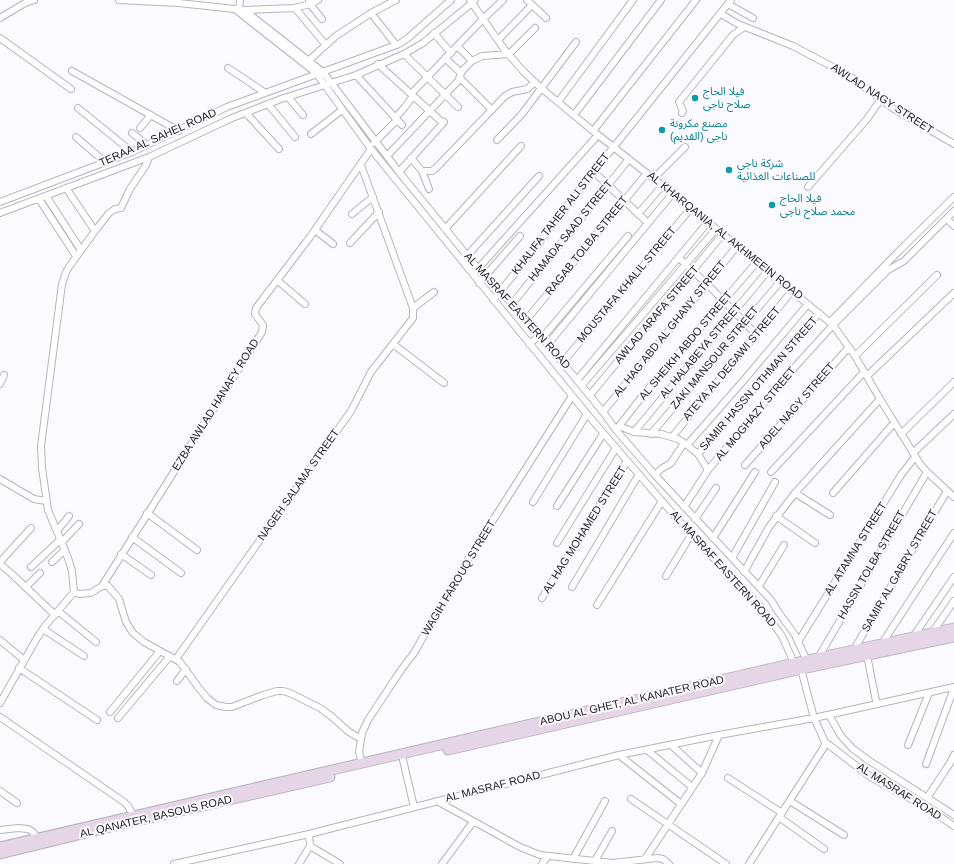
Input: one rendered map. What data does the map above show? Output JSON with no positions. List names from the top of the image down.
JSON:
{
  "streets": {
    "main road": ["ABOU AL GHET, AL KANATER ROAD", "AL QANATER, BASOUS ROAD"],
    "street": [
      "AWLAD NAGY STREET",
      "TERAA AL SAHEL ROAD",
      "KHALIFA TAHER ALI STREET",
      "HAMADA SAAD STREET",
      "AL KHARQANIA, AL AKHMEEIN ROAD",
      "RAGAB TOLBA STREET",
      "MOUSTAFA KHALIL STREET",
      "AL MASRAF EASTERN ROAD",
      "AWLAD ARAFA STREET",
      "AL HAG ABD AL GHANY STREET",
      "AL SHEIKH ABDO STREET",
      "AL HALABEYA STREET",
      "ZAKI MANSOUR STREET",
      "ATEYA AL DEGAWI STREET",
      "SAMIR HASSN OTHMAN STREET",
      "EZBA AWLAD HANAFY ROAD",
      "ADEL NAGY STREET",
      "AL MOGHAZY STREET",
      "NAGEH SALAMA STREET",
      "AL HAG MOHAMED STREET",
      "AL ATAMNA STREET",
      "HASSN TOLBA STREET",
      "SAMIR AL GABRY STREET",
      "WAGIH FAROUQ STREET",
      "AL MASRAF ROAD"
    ]
  },
  "crossings": [
    ["AWLAD NAGY STREET", "KHALIFA TAHER ALI STREET"],
    ["TERAA AL SAHEL ROAD", "AL MASRAF EASTERN ROAD"],
    ["KHALIFA TAHER ALI STREET", "AL KHARQANIA, AL AKHMEEIN ROAD"],
    ["KHALIFA TAHER ALI STREET", "AL MASRAF EASTERN ROAD"],
    ["HAMADA SAAD STREET", "AL KHARQANIA, AL AKHMEEIN ROAD"],
    ["HAMADA SAAD STREET", "AL MASRAF EASTERN ROAD"],
    ["AL KHARQANIA, AL AKHMEEIN ROAD", "RAGAB TOLBA STREET"],
    ["AL KHARQANIA, AL AKHMEEIN ROAD", "MOUSTAFA KHALIL STREET"],
    ["AL KHARQANIA, AL AKHMEEIN ROAD", "AWLAD ARAFA STREET"],
    ["AL KHARQANIA, AL AKHMEEIN ROAD", "AL HAG ABD AL GHANY STREET"],
    ["AL KHARQANIA, AL AKHMEEIN ROAD", "AL SHEIKH ABDO STREET"],
    ["AL KHARQANIA, AL AKHMEEIN ROAD", "AL HALABEYA STREET"],
    ["AL KHARQANIA, AL AKHMEEIN ROAD", "ZAKI MANSOUR STREET"],
    ["AL KHARQANIA, AL AKHMEEIN ROAD", "ATEYA AL DEGAWI STREET"],
    ["AL KHARQANIA, AL AKHMEEIN ROAD", "SAMIR HASSN OTHMAN STREET"],
    ["AL KHARQANIA, AL AKHMEEIN ROAD", "EZBA AWLAD HANAFY ROAD"],
    ["AL KHARQANIA, AL AKHMEEIN ROAD", "ADEL NAGY STREET"],
    ["AL KHARQANIA, AL AKHMEEIN ROAD", "AL MOGHAZY STREET"],
    ["AL KHARQANIA, AL AKHMEEIN ROAD", "AL ATAMNA STREET"],
    ["AL KHARQANIA, AL AKHMEEIN ROAD", "HASSN TOLBA STREET"],
    ["AL KHARQANIA, AL AKHMEEIN ROAD", "SAMIR AL GABRY STREET"],
    ["RAGAB TOLBA STREET", "AL MASRAF EASTERN ROAD"],
    ["MOUSTAFA KHALIL STREET", "AL MASRAF EASTERN ROAD"],
    ["AL MASRAF EASTERN ROAD", "AWLAD ARAFA STREET"],
    ["AL MASRAF EASTERN ROAD", "AL HAG ABD AL GHANY STREET"],
    ["AL MASRAF EASTERN ROAD", "AL SHEIKH ABDO STREET"],
    ["AL MASRAF EASTERN ROAD", "EZBA AWLAD HANAFY ROAD"],
    ["AL MASRAF EASTERN ROAD", "AL MOGHAZY STREET"],
    ["AL MASRAF EASTERN ROAD", "AL HAG MOHAMED STREET"],
    ["AL MASRAF EASTERN ROAD", "AL ATAMNA STREET"],
    ["AL MASRAF EASTERN ROAD", "WAGIH FAROUQ STREET"],
    ["AL MASRAF EASTERN ROAD", "ABOU AL GHET, AL KANATER ROAD"],
    ["AL MASRAF EASTERN ROAD", "AL MASRAF ROAD"],
    ["HASSN TOLBA STREET", "ABOU AL GHET, AL KANATER ROAD"],
    ["SAMIR AL GABRY STREET", "ABOU AL GHET, AL KANATER ROAD"],
    ["WAGIH FAROUQ STREET", "ABOU AL GHET, AL KANATER ROAD"],
    ["ABOU AL GHET, AL KANATER ROAD", "AL QANATER, BASOUS ROAD"]
  ],
  "places": [
    "فيلا الحاج صلاح ناجى",
    "مصنع مكرونة ناجى (القديم)",
    "شركة ناجى للصناعات الغذائية",
    "فيلا الحاج محمد صلاح ناجى"
  ]
}
